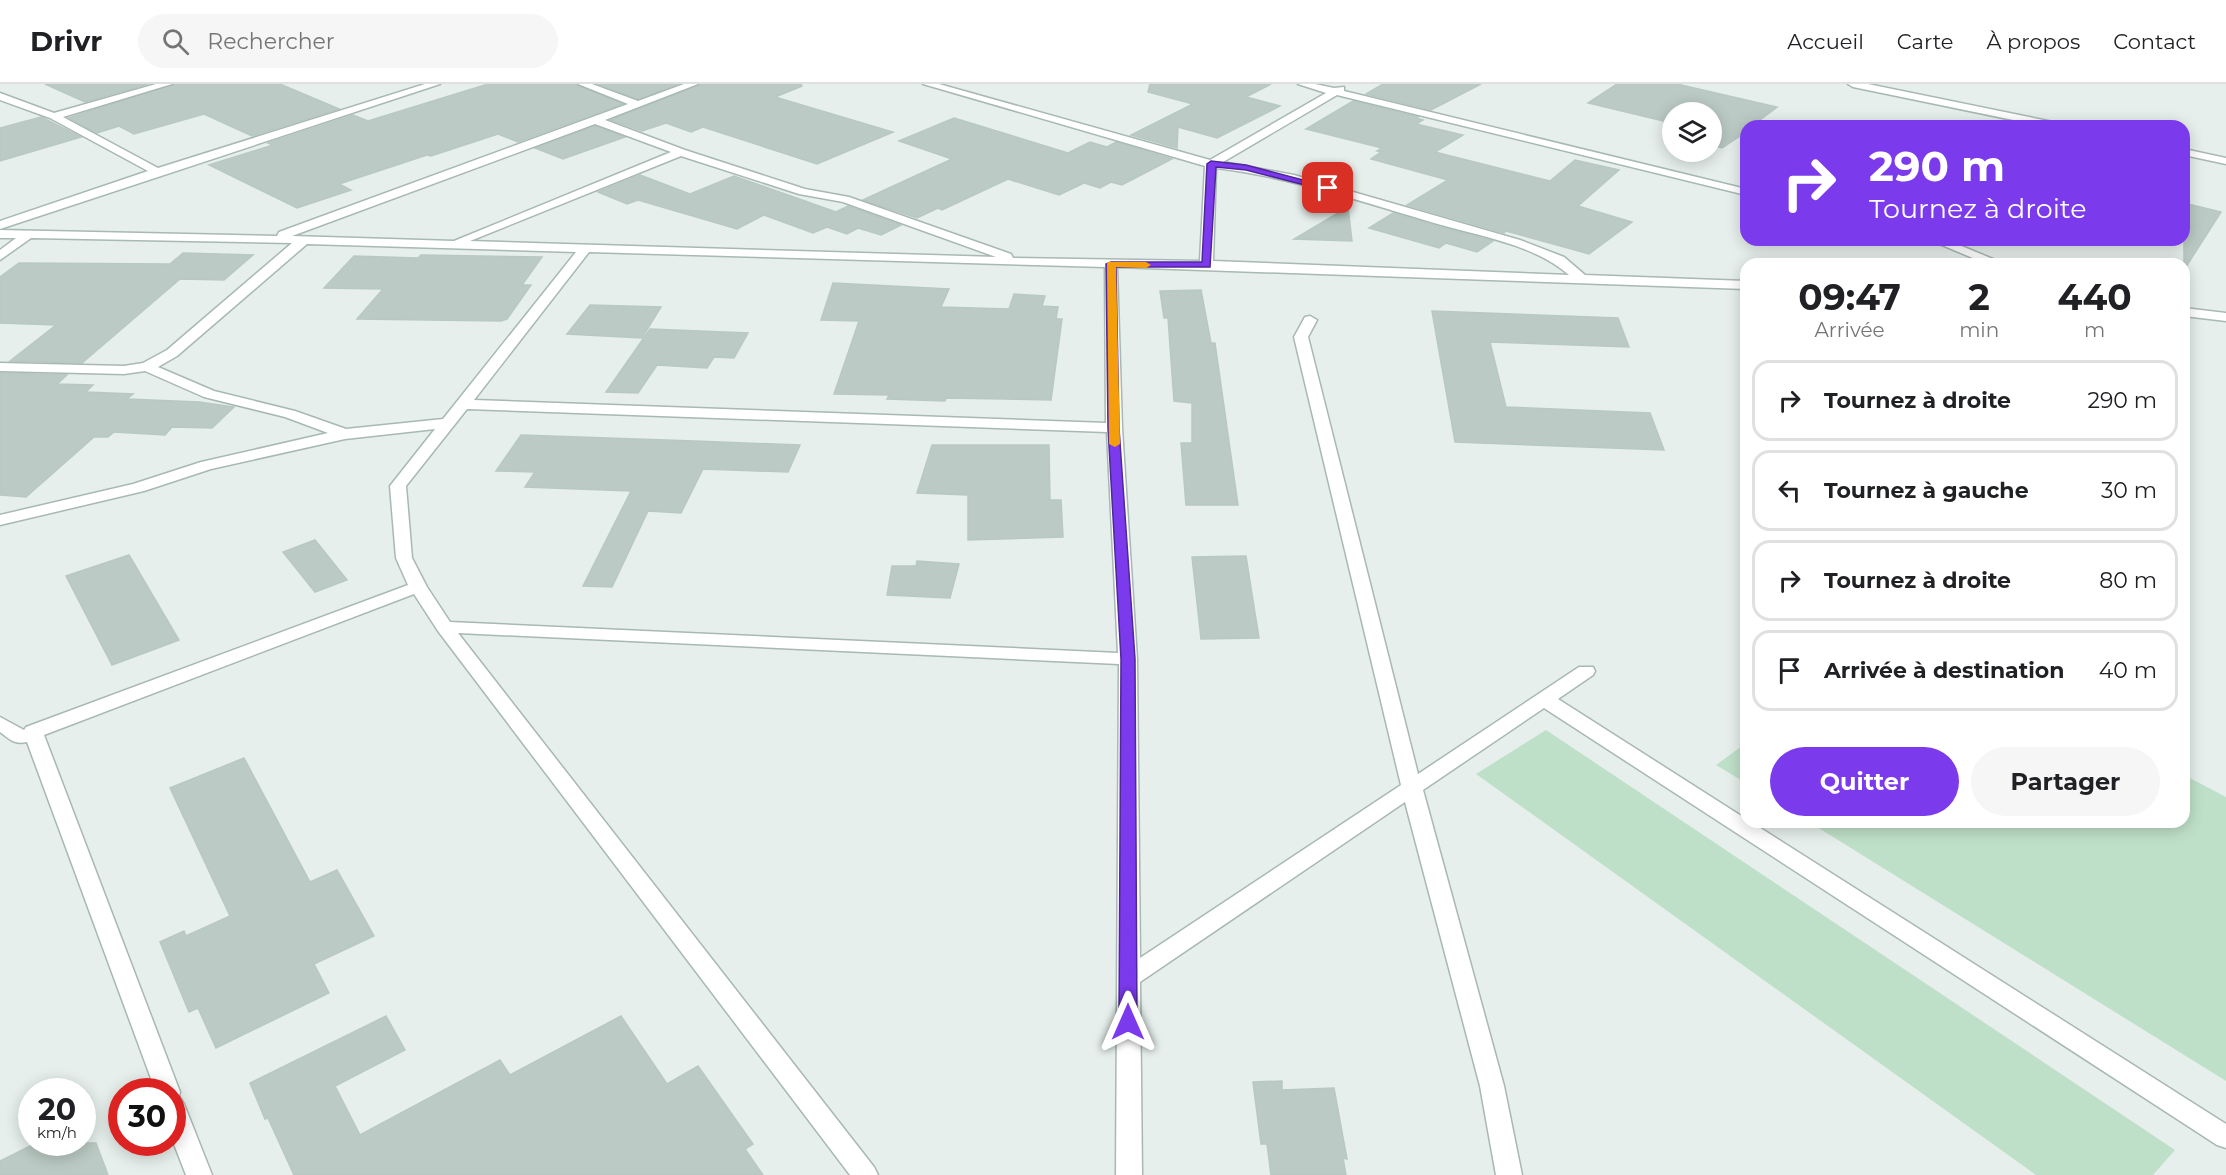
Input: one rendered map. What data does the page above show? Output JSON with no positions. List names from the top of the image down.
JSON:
{
  "page": {
    "header": "Drivr",
    "search": "Rechercher",
    "nav": [
      "Accueil",
      "Carte",
      "À propos",
      "Contact"
    ],
    "turn": ["290 m", "Tournez à droite"],
    "eta": [
      "09:47",
      "Arrivée",
      "2",
      "min",
      "440",
      "m"
    ],
    "list": [
      {
        "name": "Tournez à droite",
        "value": "290 m"
      },
      {
        "name": "Tournez à gauche",
        "value": "30 m"
      },
      {
        "name": "Tournez à droite",
        "value": "80 m"
      },
      {
        "name": "Arrivée à destination",
        "value": "40 m"
      }
    ],
    "buttons": ["Quitter", "Partager"],
    "speed": "20 km/h",
    "limit": "30"
  }
}
